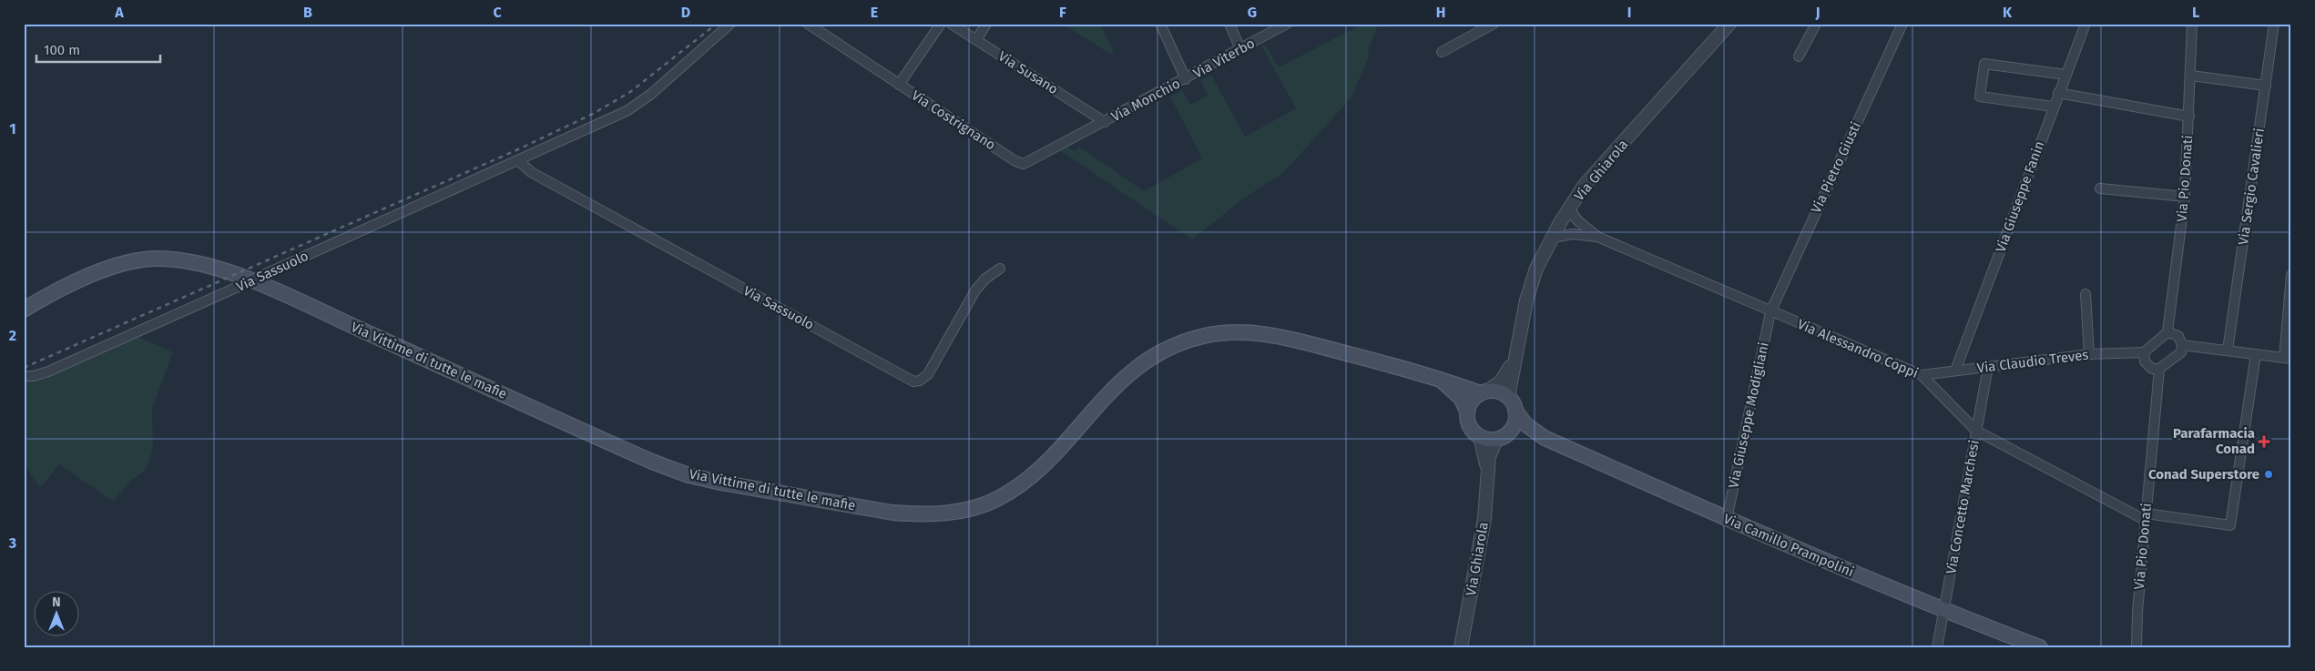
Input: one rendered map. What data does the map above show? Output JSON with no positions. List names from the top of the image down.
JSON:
{
  "streets": {
    "main road": ["Via Vittime di tutte le mafie", "Via Camillo Prampolini"],
    "street": [
      "Via Viterbo",
      "Via Susano",
      "Via Monchio",
      "Via Costrignano",
      "Via Pietro Giusti",
      "Via Ghiarola",
      "Via Pio Donati",
      "Via Sergio Cavalieri",
      "Via Giuseppe Fanin",
      "Via Sassuolo",
      "Via Alessandro Coppi",
      "Via Claudio Treves",
      "Via Giuseppe Modigliani",
      "Via Concetto Marchesi"
    ]
  },
  "crossings": [
    ["Via Viterbo", "Via Monchio"],
    ["Via Susano", "Via Monchio"],
    ["Via Susano", "Via Costrignano"],
    ["Via Monchio", "Via Costrignano"],
    ["Via Pietro Giusti", "Via Alessandro Coppi"],
    ["Via Pietro Giusti", "Via Giuseppe Modigliani"],
    ["Via Ghiarola", "Via Alessandro Coppi"],
    ["Via Ghiarola", "Via Vittime di tutte le mafie"],
    ["Via Ghiarola", "Via Camillo Prampolini"],
    ["Via Pio Donati", "Via Alessandro Coppi"],
    ["Via Giuseppe Fanin", "Via Claudio Treves"],
    ["Via Alessandro Coppi", "Via Claudio Treves"],
    ["Via Alessandro Coppi", "Via Giuseppe Modigliani"],
    ["Via Alessandro Coppi", "Via Concetto Marchesi"],
    ["Via Vittime di tutte le mafie", "Via Camillo Prampolini"],
    ["Via Claudio Treves", "Via Concetto Marchesi"],
    ["Via Giuseppe Modigliani", "Via Camillo Prampolini"],
    ["Via Concetto Marchesi", "Via Camillo Prampolini"]
  ],
  "places": {
    "health": ["Parafarmacia Conad"],
    "other": ["Conad Superstore"]
  },
  "scale_bar": "100 m",
  "north": "top",
  "grid": {
    "columns": [
      "A",
      "B",
      "C",
      "D",
      "E",
      "F",
      "G",
      "H",
      "I",
      "J",
      "K",
      "L"
    ],
    "rows": ["1", "2", "3"]
  }
}
